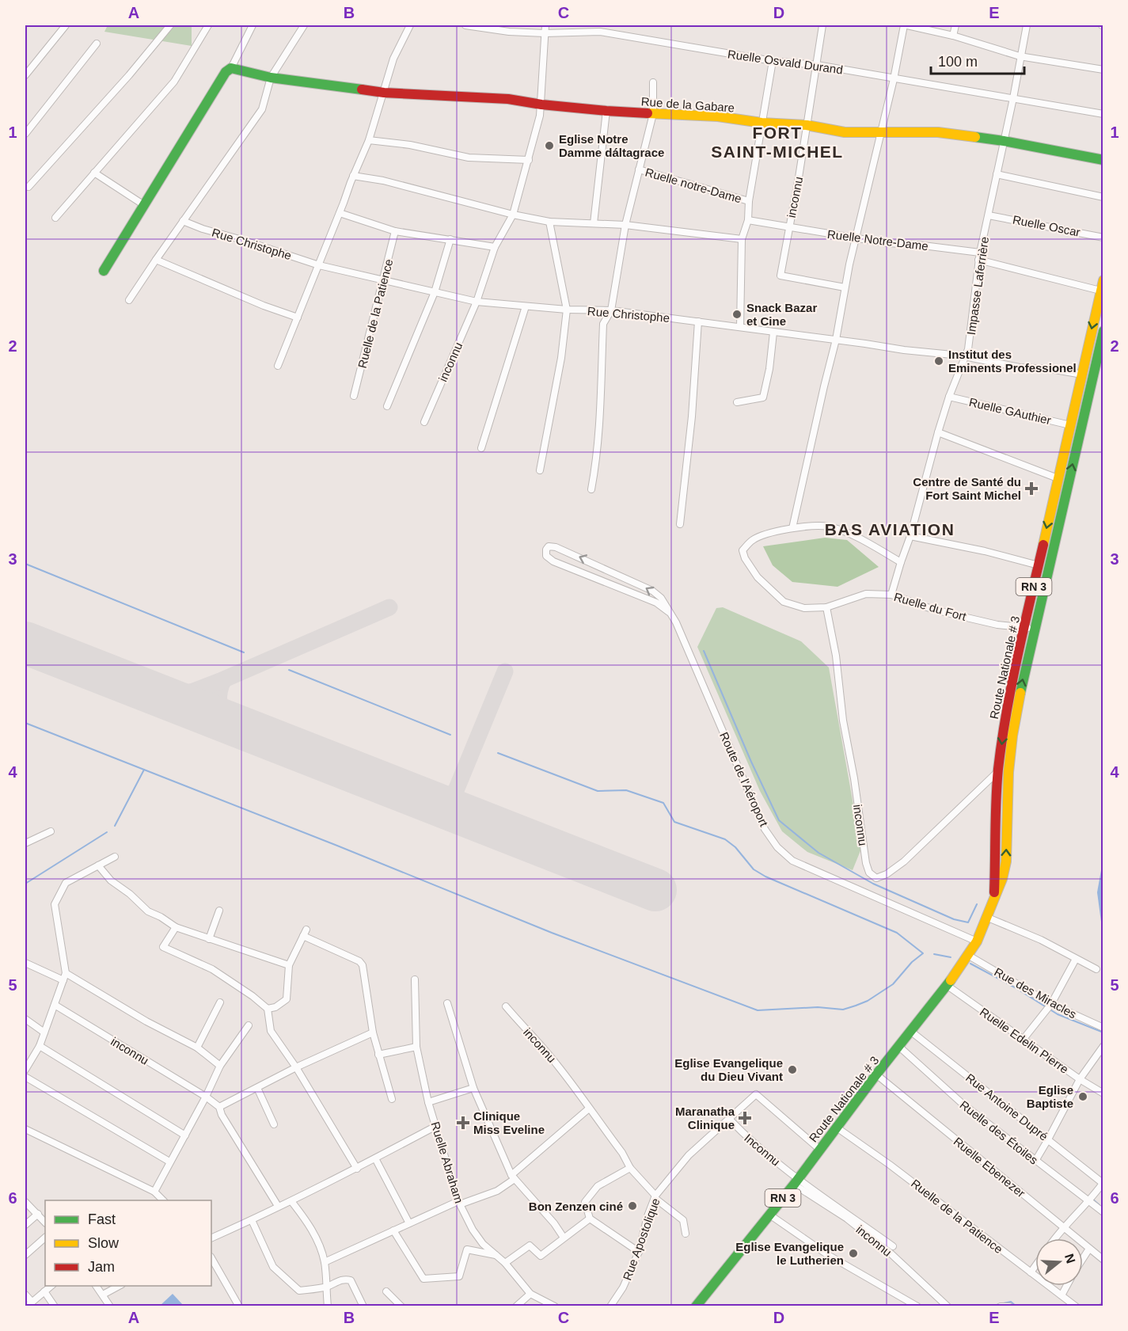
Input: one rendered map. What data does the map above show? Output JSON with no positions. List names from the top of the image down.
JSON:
{
  "streets": {
    "main road": ["Rue de la Gabare", "RN 3", "Route Nationale # 3"],
    "street": [
      "Ruelle Osvald Durand",
      "Ruelle notre-Dame",
      "inconnu",
      "Ruelle Oscar",
      "Ruelle Notre-Dame",
      "Rue Christophe",
      "Impasse Laferrière",
      "Ruelle de la Patience",
      "Ruelle GAuthier",
      "Ruelle du Fort",
      "Route de l'Aéroport",
      "Rue des Miracles",
      "Ruelle Edelin Pierre",
      "Rue Antoine Dupré",
      "Ruelle des Étoiles",
      "Inconnu",
      "Ruelle Abraham",
      "Ruelle Ebenezer",
      "Rue Apostolique"
    ]
  },
  "crossings": [
    ["Ruelle Osvald Durand", "inconnu"],
    ["Ruelle Osvald Durand", "Impasse Laferrière"],
    ["Rue de la Gabare", "inconnu"],
    ["Rue de la Gabare", "Impasse Laferrière"],
    ["inconnu", "Ruelle Notre-Dame"],
    ["inconnu", "Rue Christophe"],
    ["inconnu", "Ruelle du Fort"],
    ["inconnu", "Route Nationale # 3"],
    ["inconnu", "Inconnu"],
    ["inconnu", "Rue Apostolique"],
    ["Ruelle Oscar", "Impasse Laferrière"],
    ["Ruelle Notre-Dame", "Impasse Laferrière"],
    ["Ruelle Notre-Dame", "Route Nationale # 3"],
    ["Rue Christophe", "Impasse Laferrière"],
    ["Rue Christophe", "Ruelle de la Patience"],
    ["Rue Christophe", "Route Nationale # 3"],
    ["Impasse Laferrière", "Ruelle GAuthier"],
    ["Impasse Laferrière", "Ruelle du Fort"],
    ["Ruelle de la Patience", "Route Nationale # 3"],
    ["Ruelle GAuthier", "Route Nationale # 3"],
    ["Ruelle du Fort", "Route Nationale # 3"],
    ["Route Nationale # 3", "Route de l'Aéroport"],
    ["Route Nationale # 3", "Rue des Miracles"],
    ["Route Nationale # 3", "Ruelle Edelin Pierre"],
    ["Route Nationale # 3", "Rue Antoine Dupré"],
    ["Route Nationale # 3", "Ruelle des Étoiles"],
    ["Route Nationale # 3", "Inconnu"],
    ["Route Nationale # 3", "Ruelle Ebenezer"],
    ["Route Nationale # 3", "Rue Apostolique"],
    ["Inconnu", "Rue Apostolique"]
  ],
  "districts": ["FORT SAINT-MICHEL", "BAS AVIATION"],
  "places": {
    "other": [
      "Eglise Notre Damme dáltagrace",
      "Snack Bazar et Cine",
      "Institut des Eminents Professionel",
      "Eglise Evangelique du Dieu Vivant",
      "Eglise Baptiste",
      "Bon Zenzen ciné",
      "Eglise Evangelique le Lutherien"
    ],
    "health": ["Centre de Santé du Fort Saint Michel", "Maranatha Clinique", "Clinique Miss Eveline"]
  },
  "legend": ["Fast", "Slow", "Jam"],
  "scale_bar": "100 m",
  "north": "right",
  "grid": {
    "columns": [
      "A",
      "B",
      "C",
      "D",
      "E"
    ],
    "rows": [
      "1",
      "2",
      "3",
      "4",
      "5",
      "6"
    ]
  }
}
